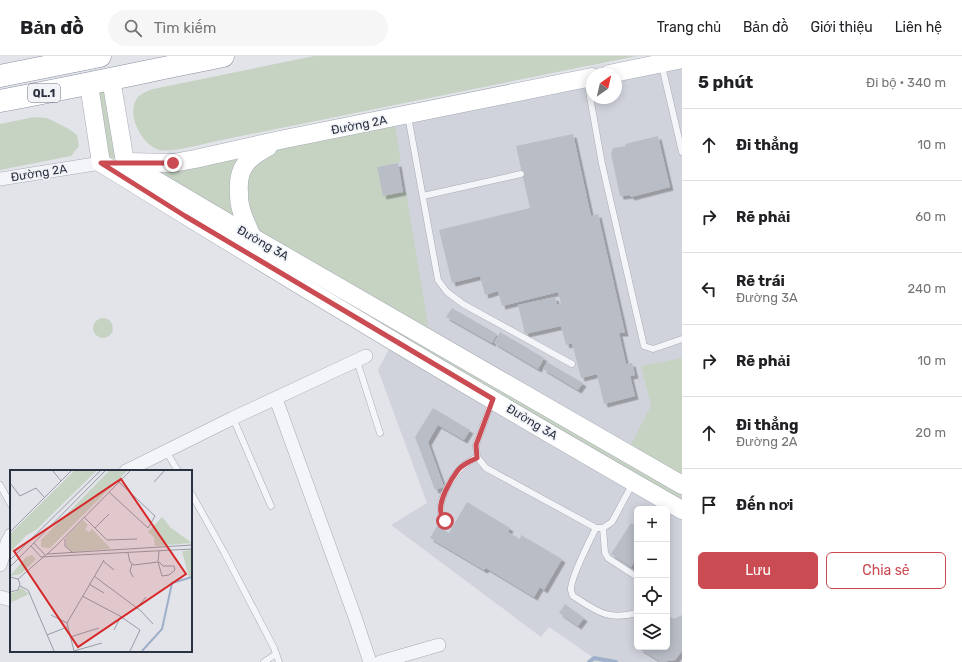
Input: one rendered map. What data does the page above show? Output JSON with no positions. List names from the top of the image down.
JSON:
{
  "streets": {
    "highway": ["QL.1"],
    "street": ["Đường 2A", "Đường 3A"]
  },
  "crossings": [
    ["Đường 2A", "Đường 3A"]
  ],
  "north": "top right",
  "page": {
    "header": "Bản đồ",
    "search": "Tìm kiếm",
    "nav": [
      "Trang chủ",
      "Bản đồ",
      "Giới thiệu",
      "Liên hệ"
    ],
    "heading": ["5 phút", "Đi bộ · 340 m"],
    "list": [
      ["Đi thẳng", "10 m"],
      ["Rẽ phải", "60 m"],
      ["Rẽ trái", "Đường 3A", "240 m"],
      ["Rẽ phải", "10 m"],
      ["Đi thẳng", "Đường 2A", "20 m"],
      "Đến nơi"
    ],
    "map_buttons": ["+", "−"],
    "buttons": ["Lưu", "Chia sẻ"]
  }
}
